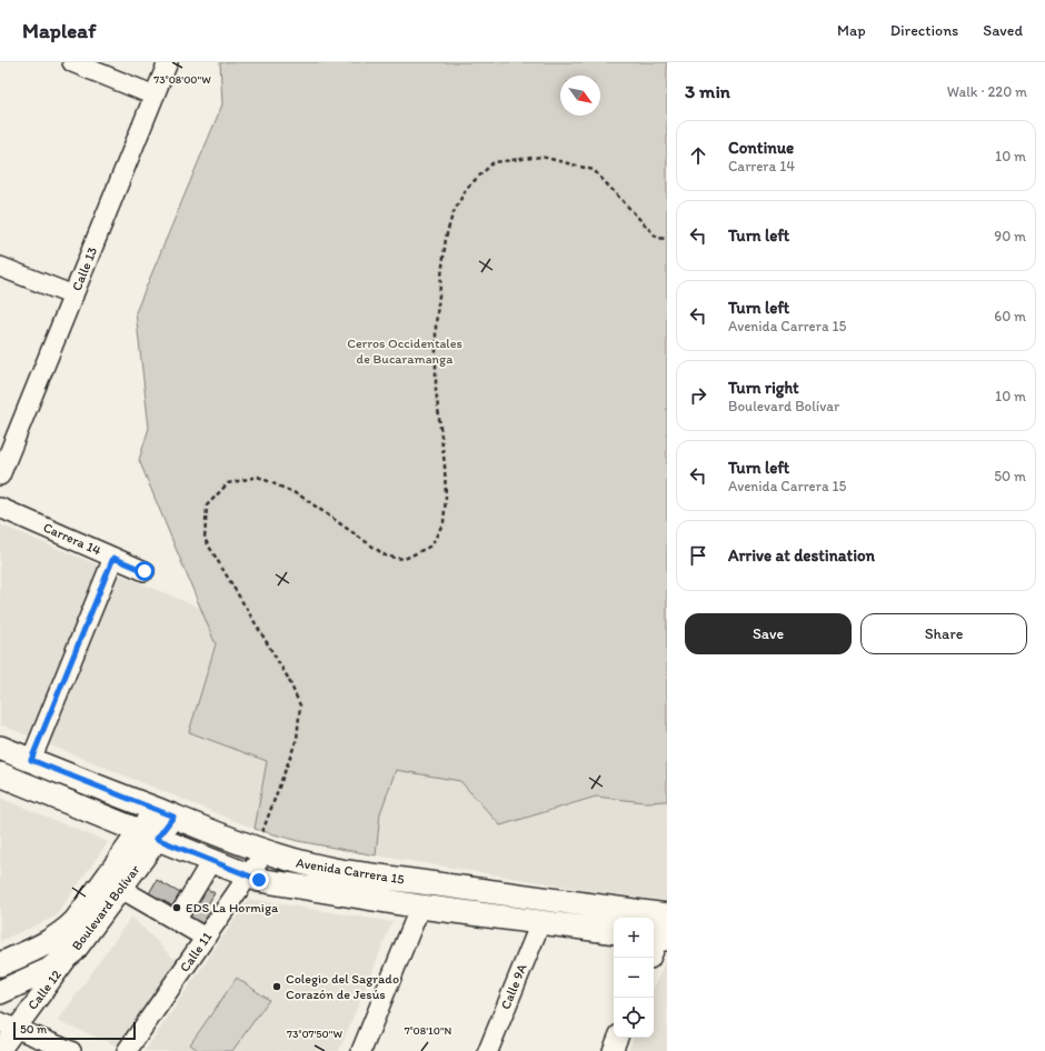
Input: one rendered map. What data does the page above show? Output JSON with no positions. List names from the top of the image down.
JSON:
{
  "streets": {
    "main road": ["Avenida Carrera 15", "Boulevard Bolívar"],
    "street": [
      "Calle 13",
      "Carrera 14",
      "Calle 11",
      "Calle 9A",
      "Calle 12"
    ]
  },
  "crossings": [
    ["Avenida Carrera 15", "Boulevard Bolívar"],
    ["Avenida Carrera 15", "Calle 11"],
    ["Avenida Carrera 15", "Calle 9A"],
    ["Boulevard Bolívar", "Calle 12"]
  ],
  "parks": ["Cerros Occidentales de Bucaramanga"],
  "places": ["EDS La Hormiga", "Colegio del Sagrado Corazón de Jesús"],
  "scale_bar": "50 m",
  "north": "bottom right",
  "page": {
    "header": "Mapleaf",
    "nav": ["Map", "Directions", "Saved"],
    "heading": ["3 min", "Walk · 220 m"],
    "list": [
      ["Continue", "Carrera 14", "10 m"],
      ["Turn left", "90 m"],
      ["Turn left", "Avenida Carrera 15", "60 m"],
      ["Turn right", "Boulevard Bolívar", "10 m"],
      ["Turn left", "Avenida Carrera 15", "50 m"],
      "Arrive at destination"
    ],
    "buttons": ["Save", "Share"],
    "map_buttons": ["+", "−"],
    "scale": "50 m"
  },
  "coordinates": ["73°08'00\"W", "7°08'10\"N", "73°07'50\"W"]
}
